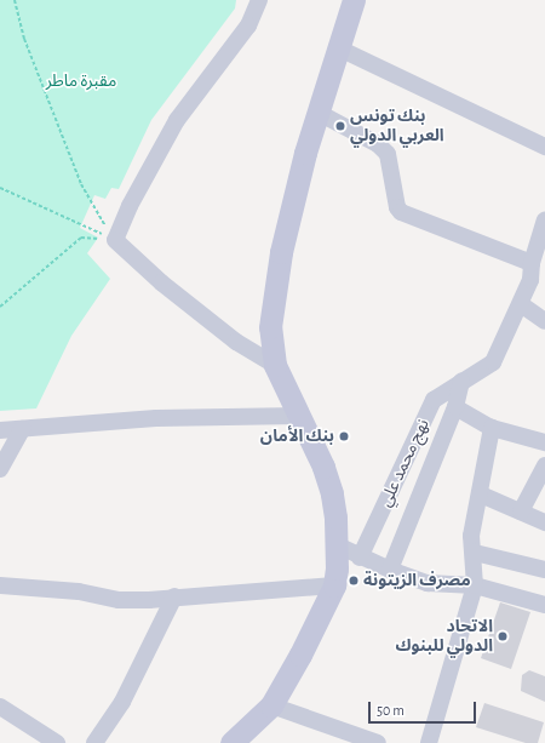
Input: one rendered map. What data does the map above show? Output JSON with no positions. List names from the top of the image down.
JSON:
{
  "streets": {
    "street": ["نهج محمد علي"]
  },
  "parks": ["مقبرة ماطر"],
  "places": [
    "بنك تونس العربي الدولي",
    "بنك الأمان",
    "مصرف الزيتونة",
    "الاتحاد الدولي للبنوك"
  ],
  "scale_bar": "50 m"
}
